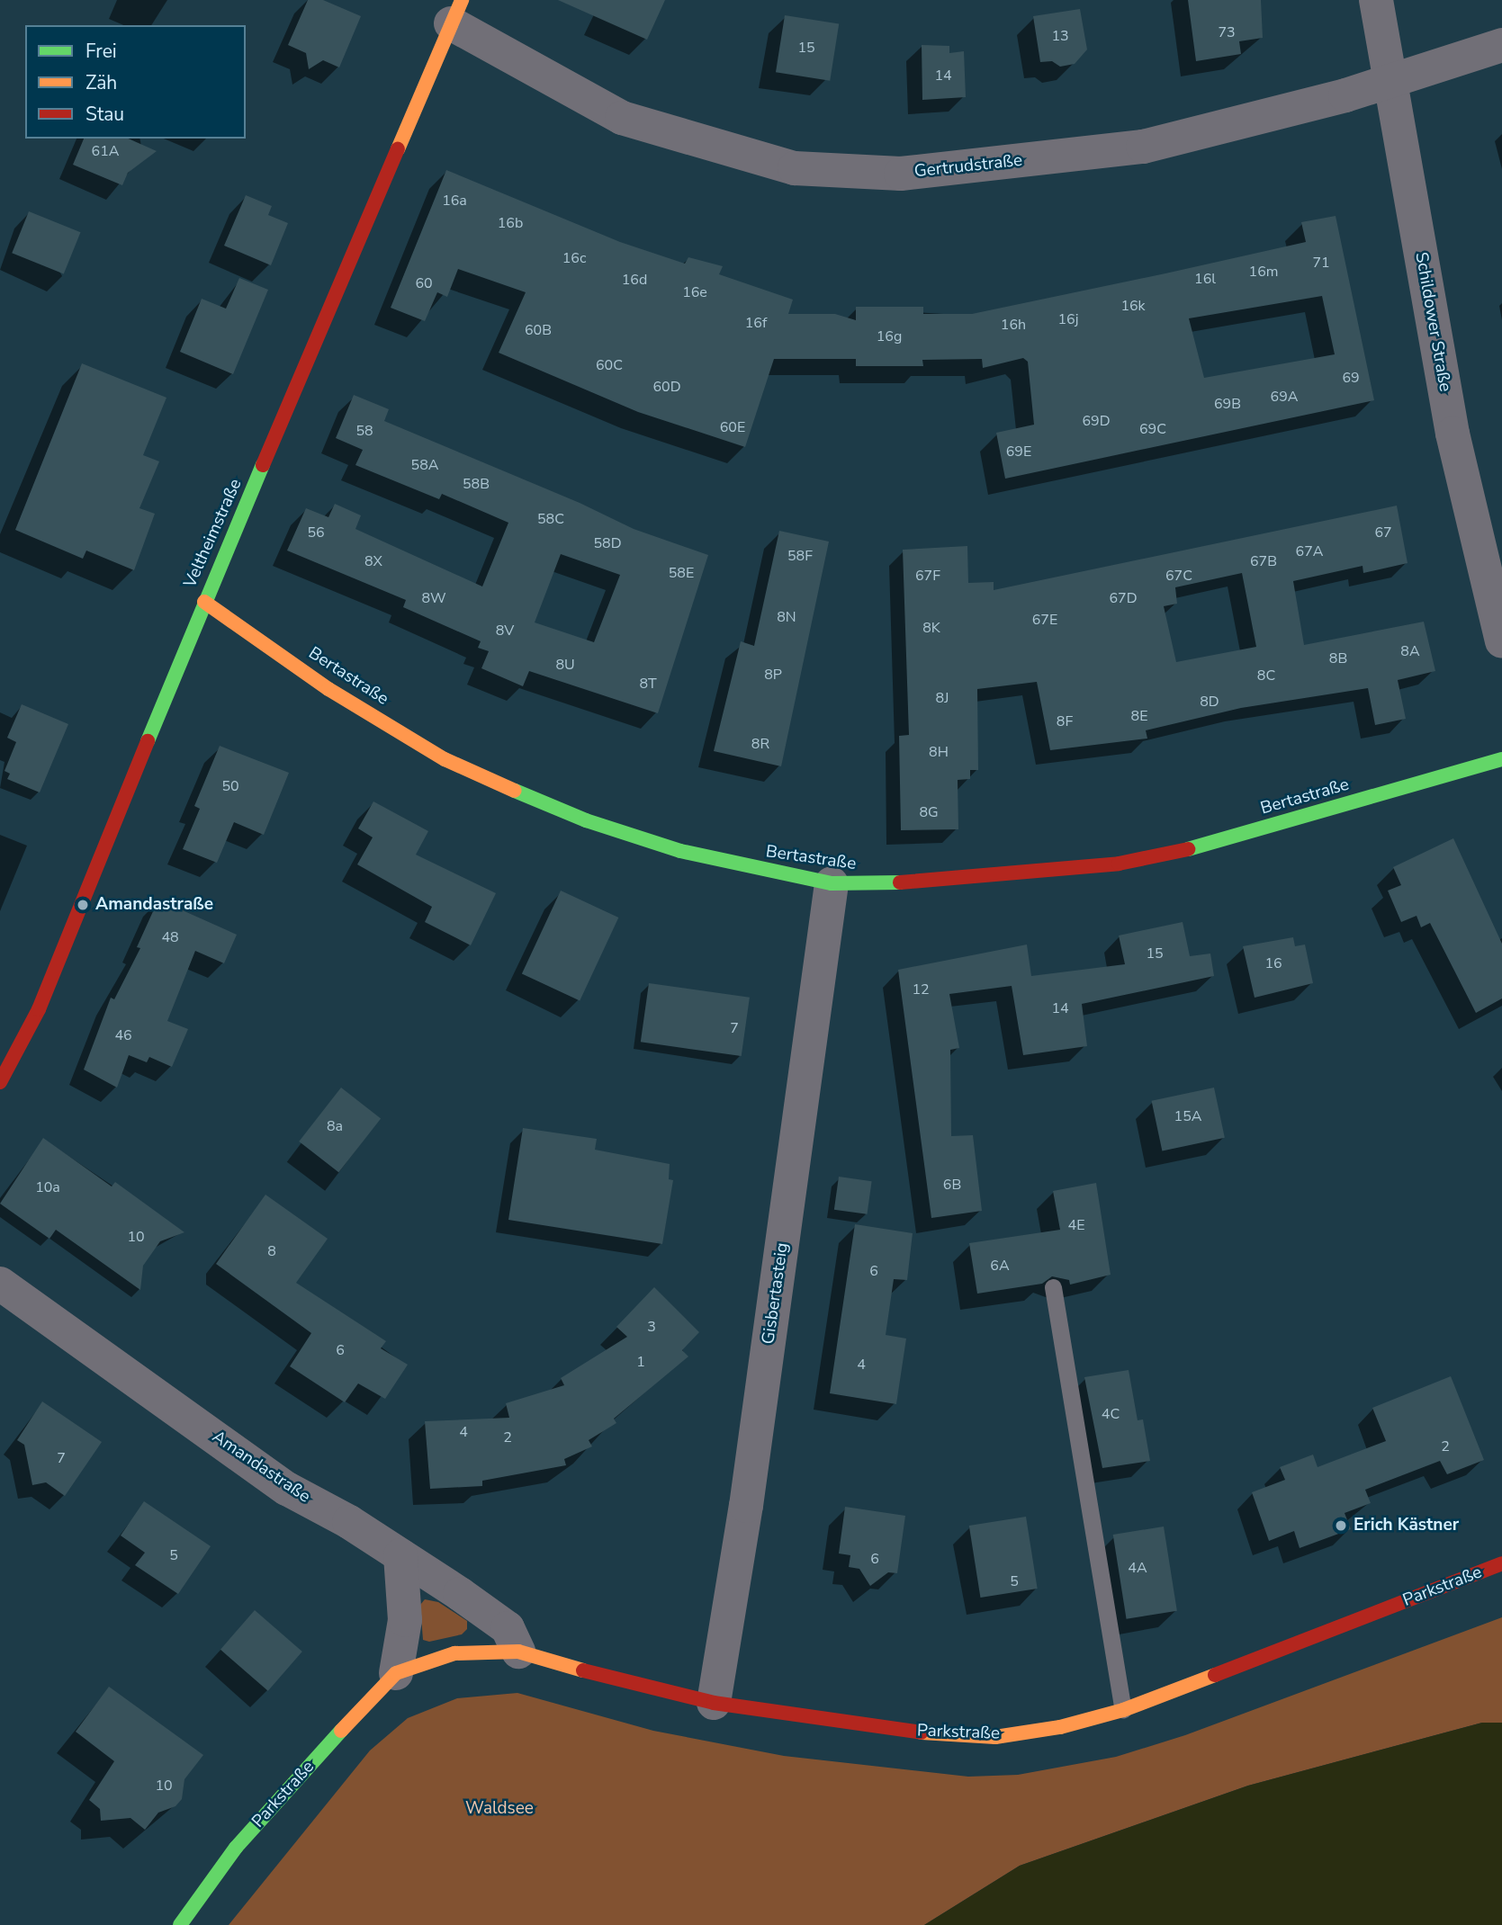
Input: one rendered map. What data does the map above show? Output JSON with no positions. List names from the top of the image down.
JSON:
{
  "streets": {
    "street": [
      "Gertrudstraße",
      "Schildower Straße",
      "Veltheimstraße",
      "Bertastraße",
      "Gisbertasteig",
      "Amandastraße",
      "Parkstraße"
    ]
  },
  "crossings": [
    ["Gertrudstraße", "Schildower Straße"],
    ["Gertrudstraße", "Veltheimstraße"],
    ["Veltheimstraße", "Bertastraße"],
    ["Bertastraße", "Gisbertasteig"],
    ["Gisbertasteig", "Parkstraße"],
    ["Amandastraße", "Parkstraße"]
  ],
  "parks": ["Waldsee"],
  "places": ["Amandastraße", "Erich Kästner"],
  "house_numbers": [
    "73",
    "13",
    "15",
    "14",
    "61A",
    "16a",
    "16b",
    "16c",
    "71",
    "16m",
    "16l",
    "16d",
    "60",
    "16e",
    "16k",
    "16j",
    "16f",
    "16h",
    "60B",
    "16g",
    "60C",
    "69",
    "60D",
    "69A",
    "69B",
    "69D",
    "60E",
    "69C",
    "58",
    "69E",
    "58A",
    "58B",
    "58C",
    "56",
    "67",
    "58D",
    "67A",
    "58F",
    "8X",
    "67B",
    "58E",
    "67F",
    "67C",
    "8W",
    "67D",
    "8N",
    "67E",
    "8K",
    "8V",
    "8A",
    "8B",
    "8U",
    "8P",
    "8C",
    "8T",
    "8J",
    "8D",
    "8E",
    "8F",
    "8R",
    "8H",
    "50",
    "8G",
    "48",
    "15",
    "16",
    "12",
    "14",
    "7",
    "46",
    "15A",
    "8a",
    "6B",
    "10a",
    "4E",
    "10",
    "8",
    "6A",
    "6",
    "3",
    "6",
    "1",
    "4",
    "4C",
    "4",
    "2",
    "2",
    "7",
    "5",
    "6",
    "4A",
    "5",
    "10"
  ],
  "legend": ["Frei", "Zäh", "Stau"]
}
